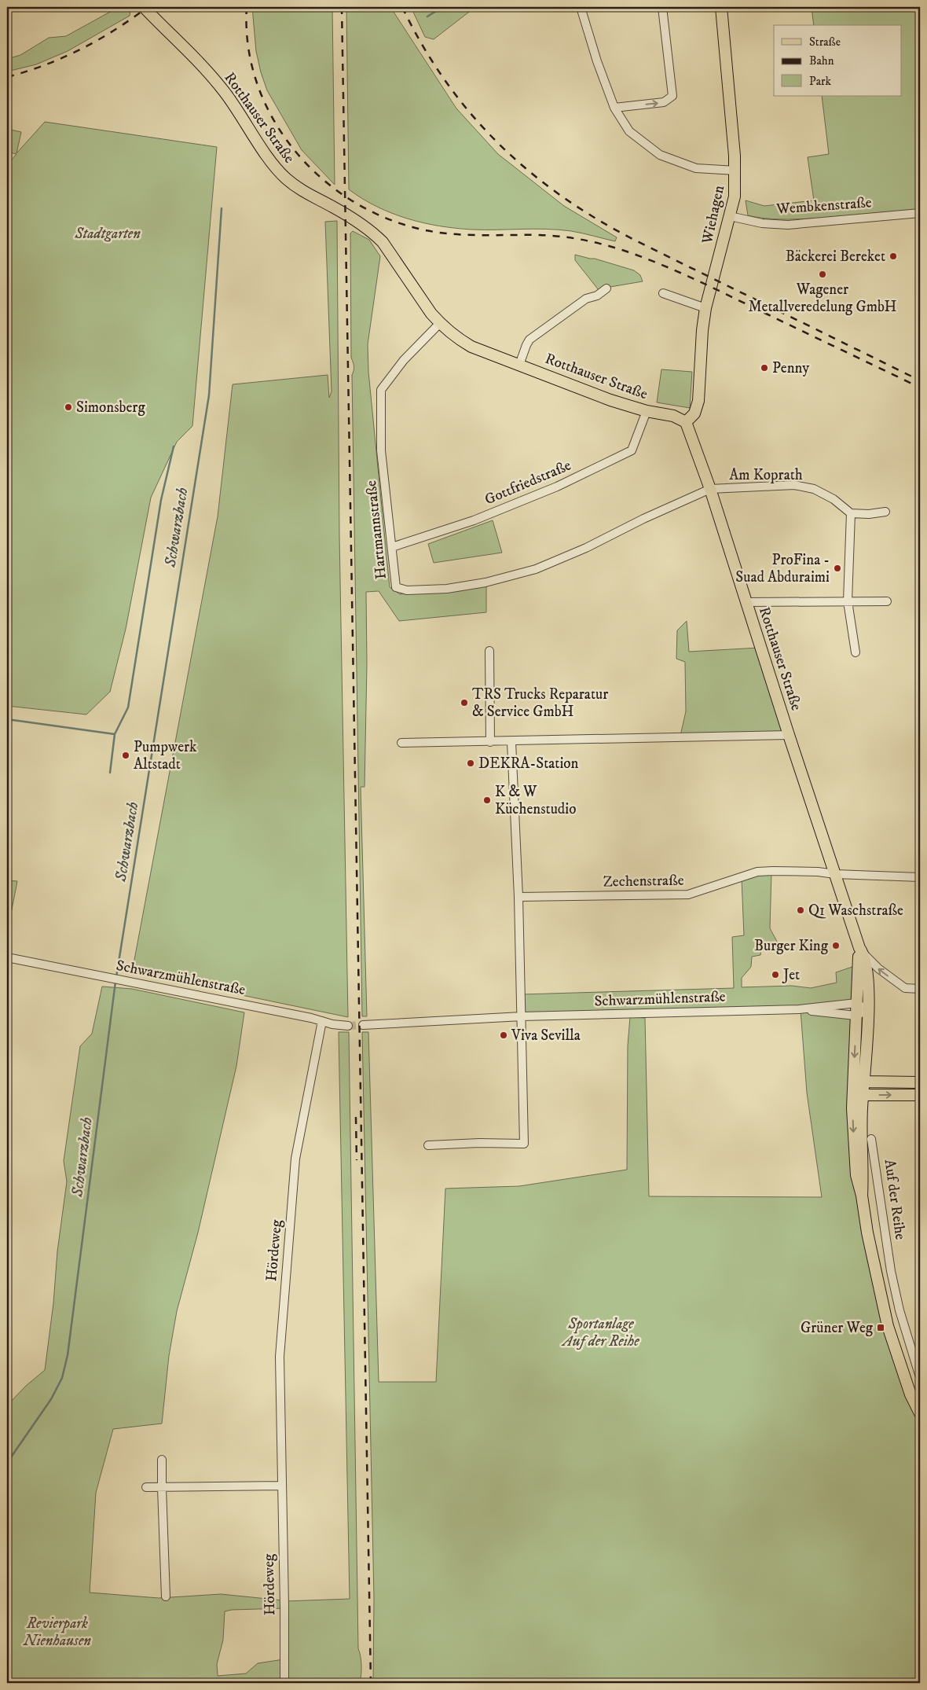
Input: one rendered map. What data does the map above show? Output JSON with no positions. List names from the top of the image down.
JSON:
{
  "streets": {
    "main road": ["Rotthauser Straße", "Wiehagen", "Auf der Reihe"],
    "street": [
      "Wembkenstraße",
      "Am Koprath",
      "Gottfriedstraße",
      "Hartmannstraße",
      "Zechenstraße",
      "Schwarzmühlenstraße",
      "Hördeweg"
    ]
  },
  "crossings": [
    ["Rotthauser Straße", "Wiehagen"],
    ["Rotthauser Straße", "Am Koprath"],
    ["Rotthauser Straße", "Gottfriedstraße"],
    ["Rotthauser Straße", "Hartmannstraße"],
    ["Rotthauser Straße", "Zechenstraße"],
    ["Rotthauser Straße", "Schwarzmühlenstraße"],
    ["Rotthauser Straße", "Auf der Reihe"],
    ["Wembkenstraße", "Wiehagen"],
    ["Am Koprath", "Hartmannstraße"],
    ["Gottfriedstraße", "Hartmannstraße"],
    ["Schwarzmühlenstraße", "Auf der Reihe"],
    ["Schwarzmühlenstraße", "Hördeweg"]
  ],
  "water": ["Schwarzbach"],
  "parks": ["Stadtgarten", "Sportanlage Auf der Reihe", "Revierpark Nienhausen"],
  "places": {
    "other": [
      "Bäckerei Bereket",
      "Wagener Metallveredelung GmbH",
      "Penny",
      "Simonsberg",
      "ProFina - Suad Abduraimi",
      "TRS Trucks Reparatur & Service GmbH",
      "Pumpwerk Altstadt",
      "DEKRA-Station",
      "K & W Küchenstudio",
      "Q1 Waschstraße",
      "Burger King",
      "Jet",
      "Viva Sevilla"
    ],
    "transit": ["Grüner Weg"]
  },
  "legend": ["Straße", "Bahn", "Park"]
}
